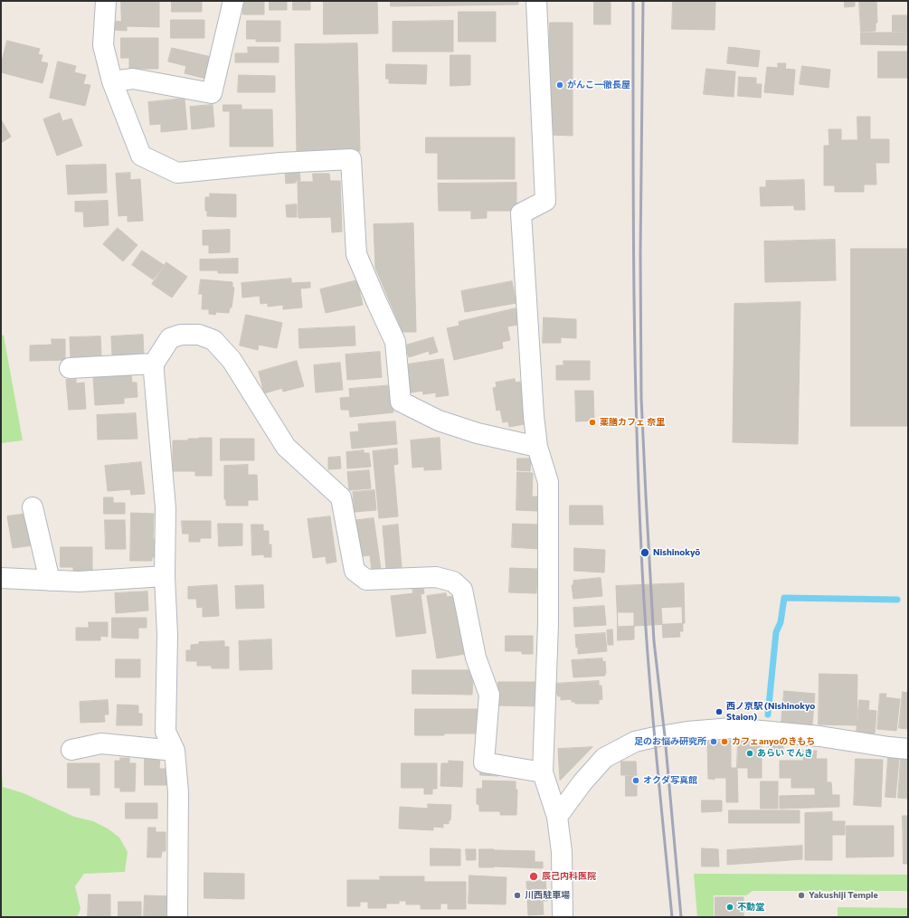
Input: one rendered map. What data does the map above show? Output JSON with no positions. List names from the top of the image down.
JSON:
{
  "places": [
    "がんこ一徹長屋",
    "薬膳カフェ 奈里",
    "Nishinokyō",
    "西ノ京駅 (Nishinokyo Staion)",
    "足のお悩み研究所",
    "カフェanyoのきもち",
    "あらい でんき",
    "オクダ写真館",
    "辰己内科医院",
    "川西駐車場",
    "Yakushiji Temple",
    "不動堂"
  ]
}
